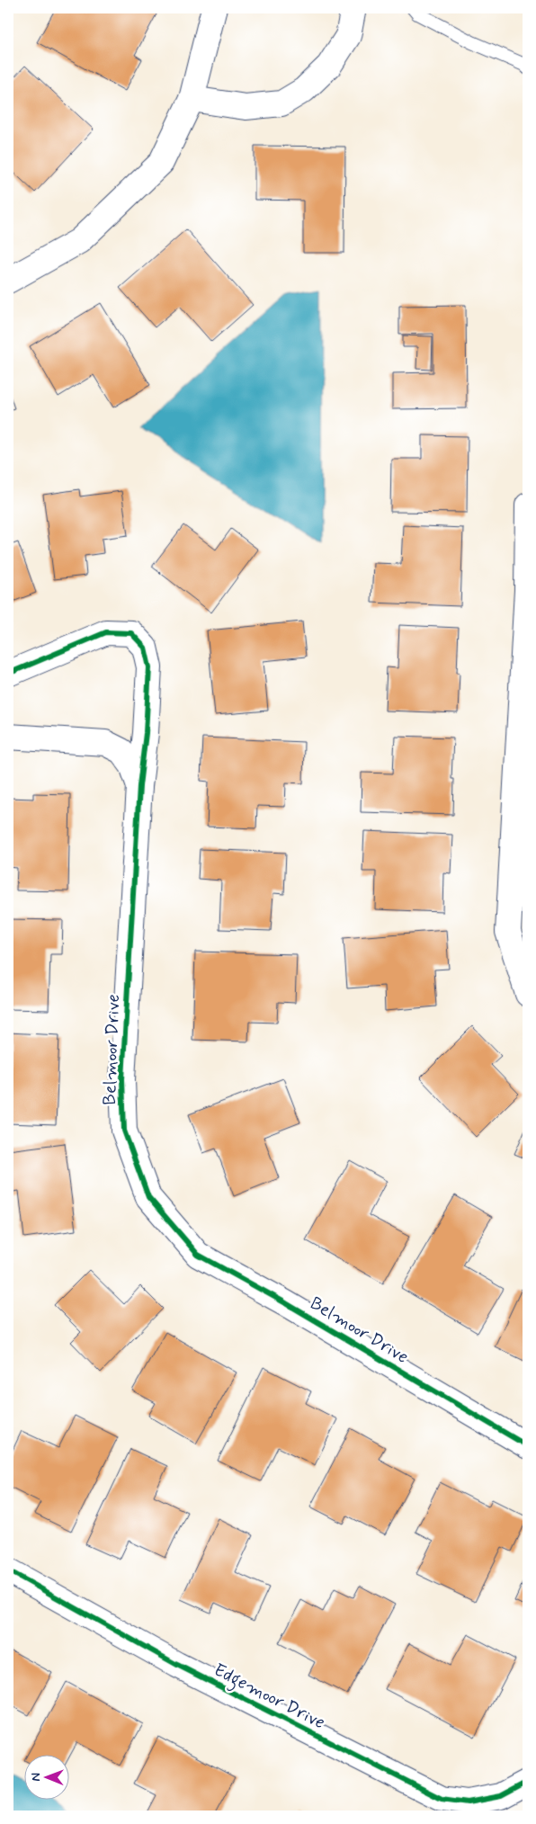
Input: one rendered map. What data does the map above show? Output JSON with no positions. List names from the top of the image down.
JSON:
{
  "streets": {
    "street": ["Belmoor Drive", "Edgemoor Drive"]
  },
  "north": "left"
}
